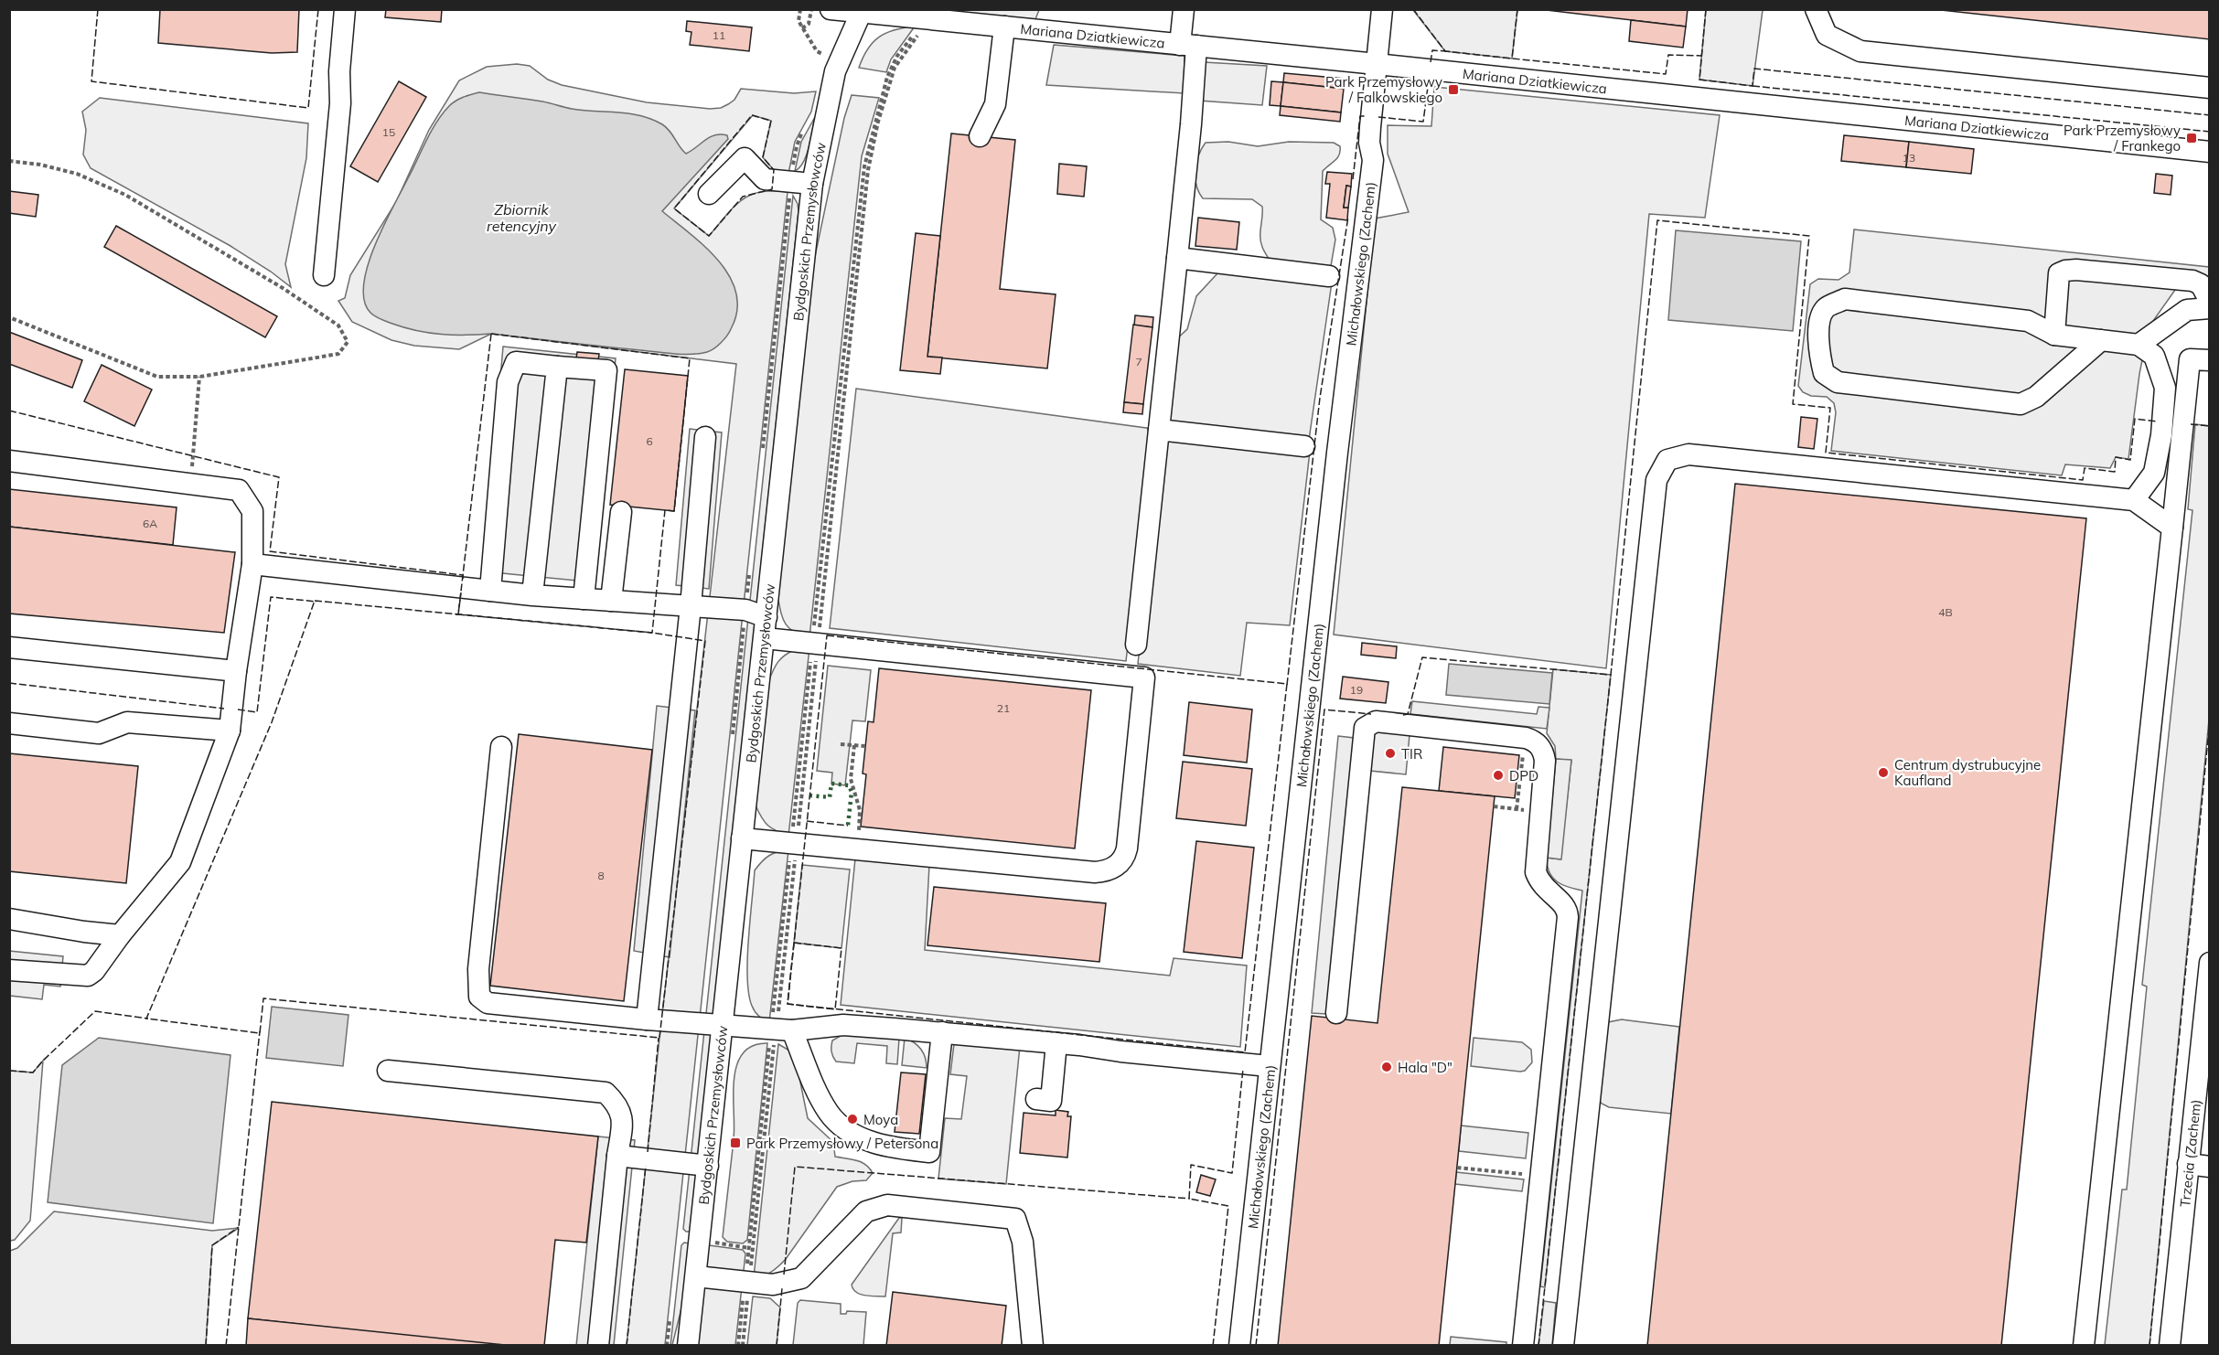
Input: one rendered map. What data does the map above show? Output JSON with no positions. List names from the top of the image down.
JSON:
{
  "streets": {
    "street": [
      "Mariana Dziatkiewicza",
      "Bydgoskich Przemysłowców",
      "Michałowskiego (Zachem)",
      "Trzecia (Zachem)"
    ]
  },
  "crossings": [
    ["Mariana Dziatkiewicza", "Bydgoskich Przemysłowców"],
    ["Mariana Dziatkiewicza", "Michałowskiego (Zachem)"]
  ],
  "water": ["Zbiornik retencyjny"],
  "places": {
    "transit": ["Park Przemysłowy / Falkowskiego", "Park Przemysłowy / Frankego", "Park Przemysłowy / Petersona"],
    "other": [
      "TIR",
      "Centrum dystrubucyjne Kaufland",
      "DPD",
      "Hala \"D\"",
      "Moya"
    ]
  },
  "house_numbers": [
    "11",
    "15",
    "13",
    "7",
    "6",
    "6A",
    "4B",
    "19",
    "21",
    "8"
  ]
}
